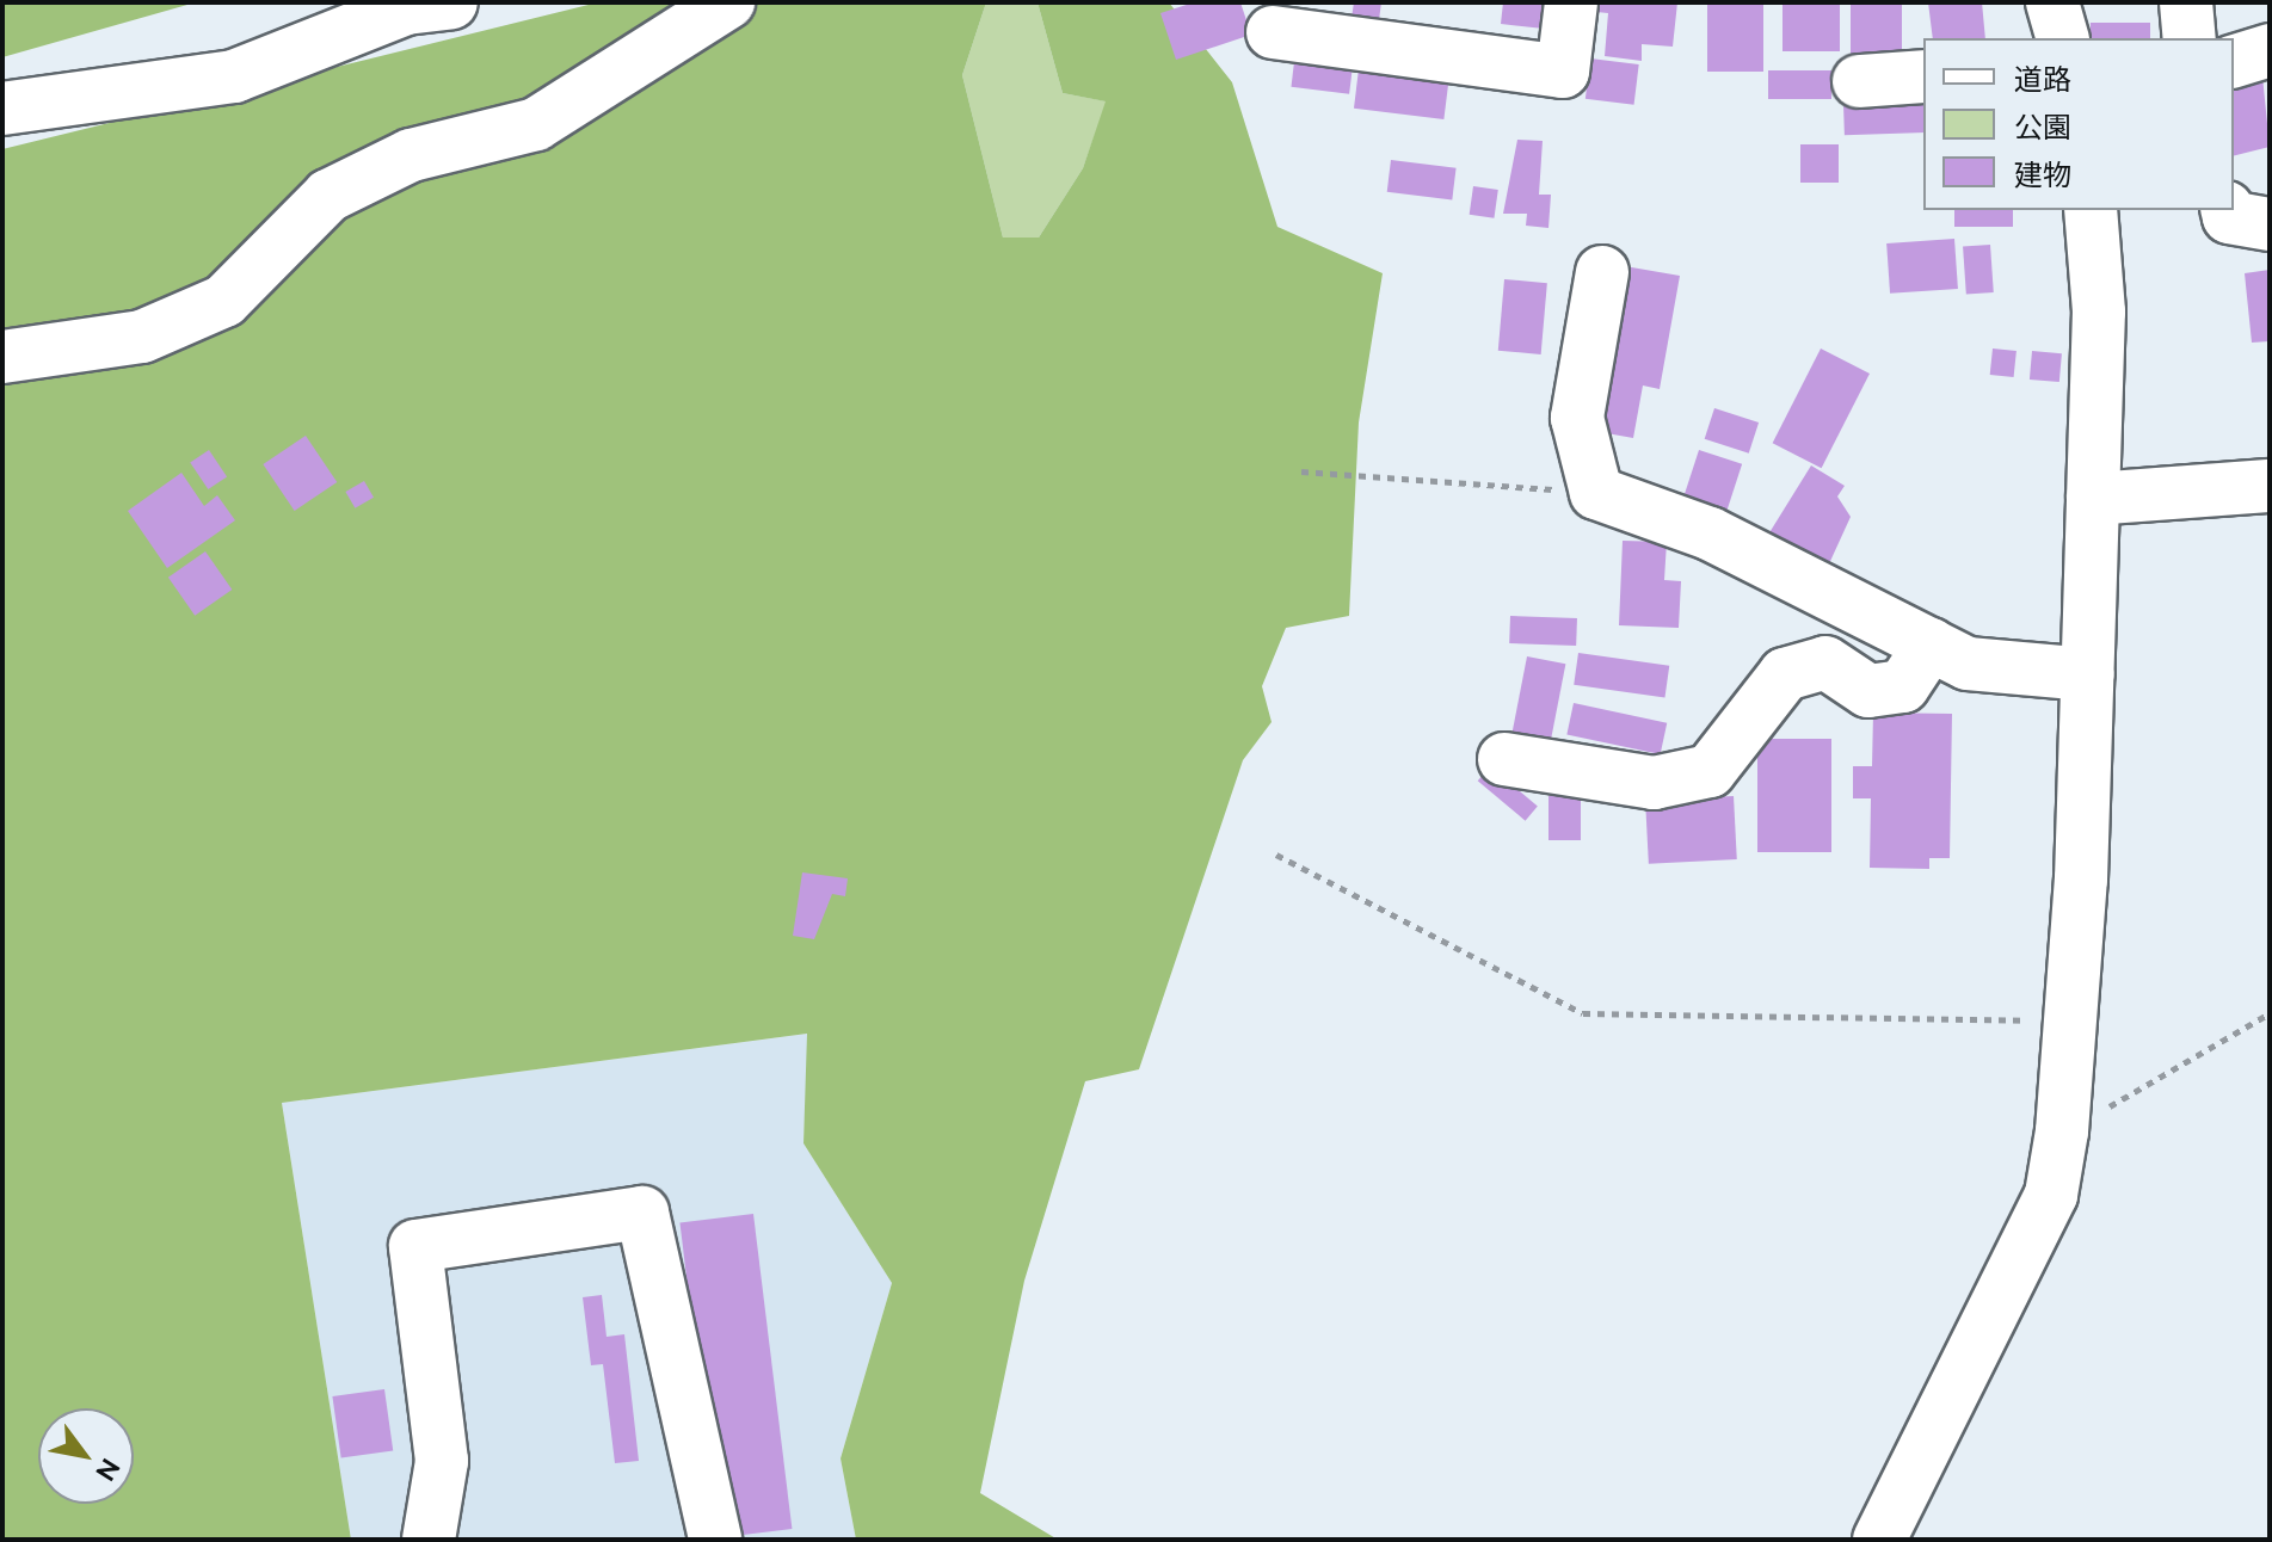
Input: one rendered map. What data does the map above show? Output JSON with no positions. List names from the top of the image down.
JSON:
{
  "legend": ["道路", "公園", "建物"],
  "north": "bottom right"
}
